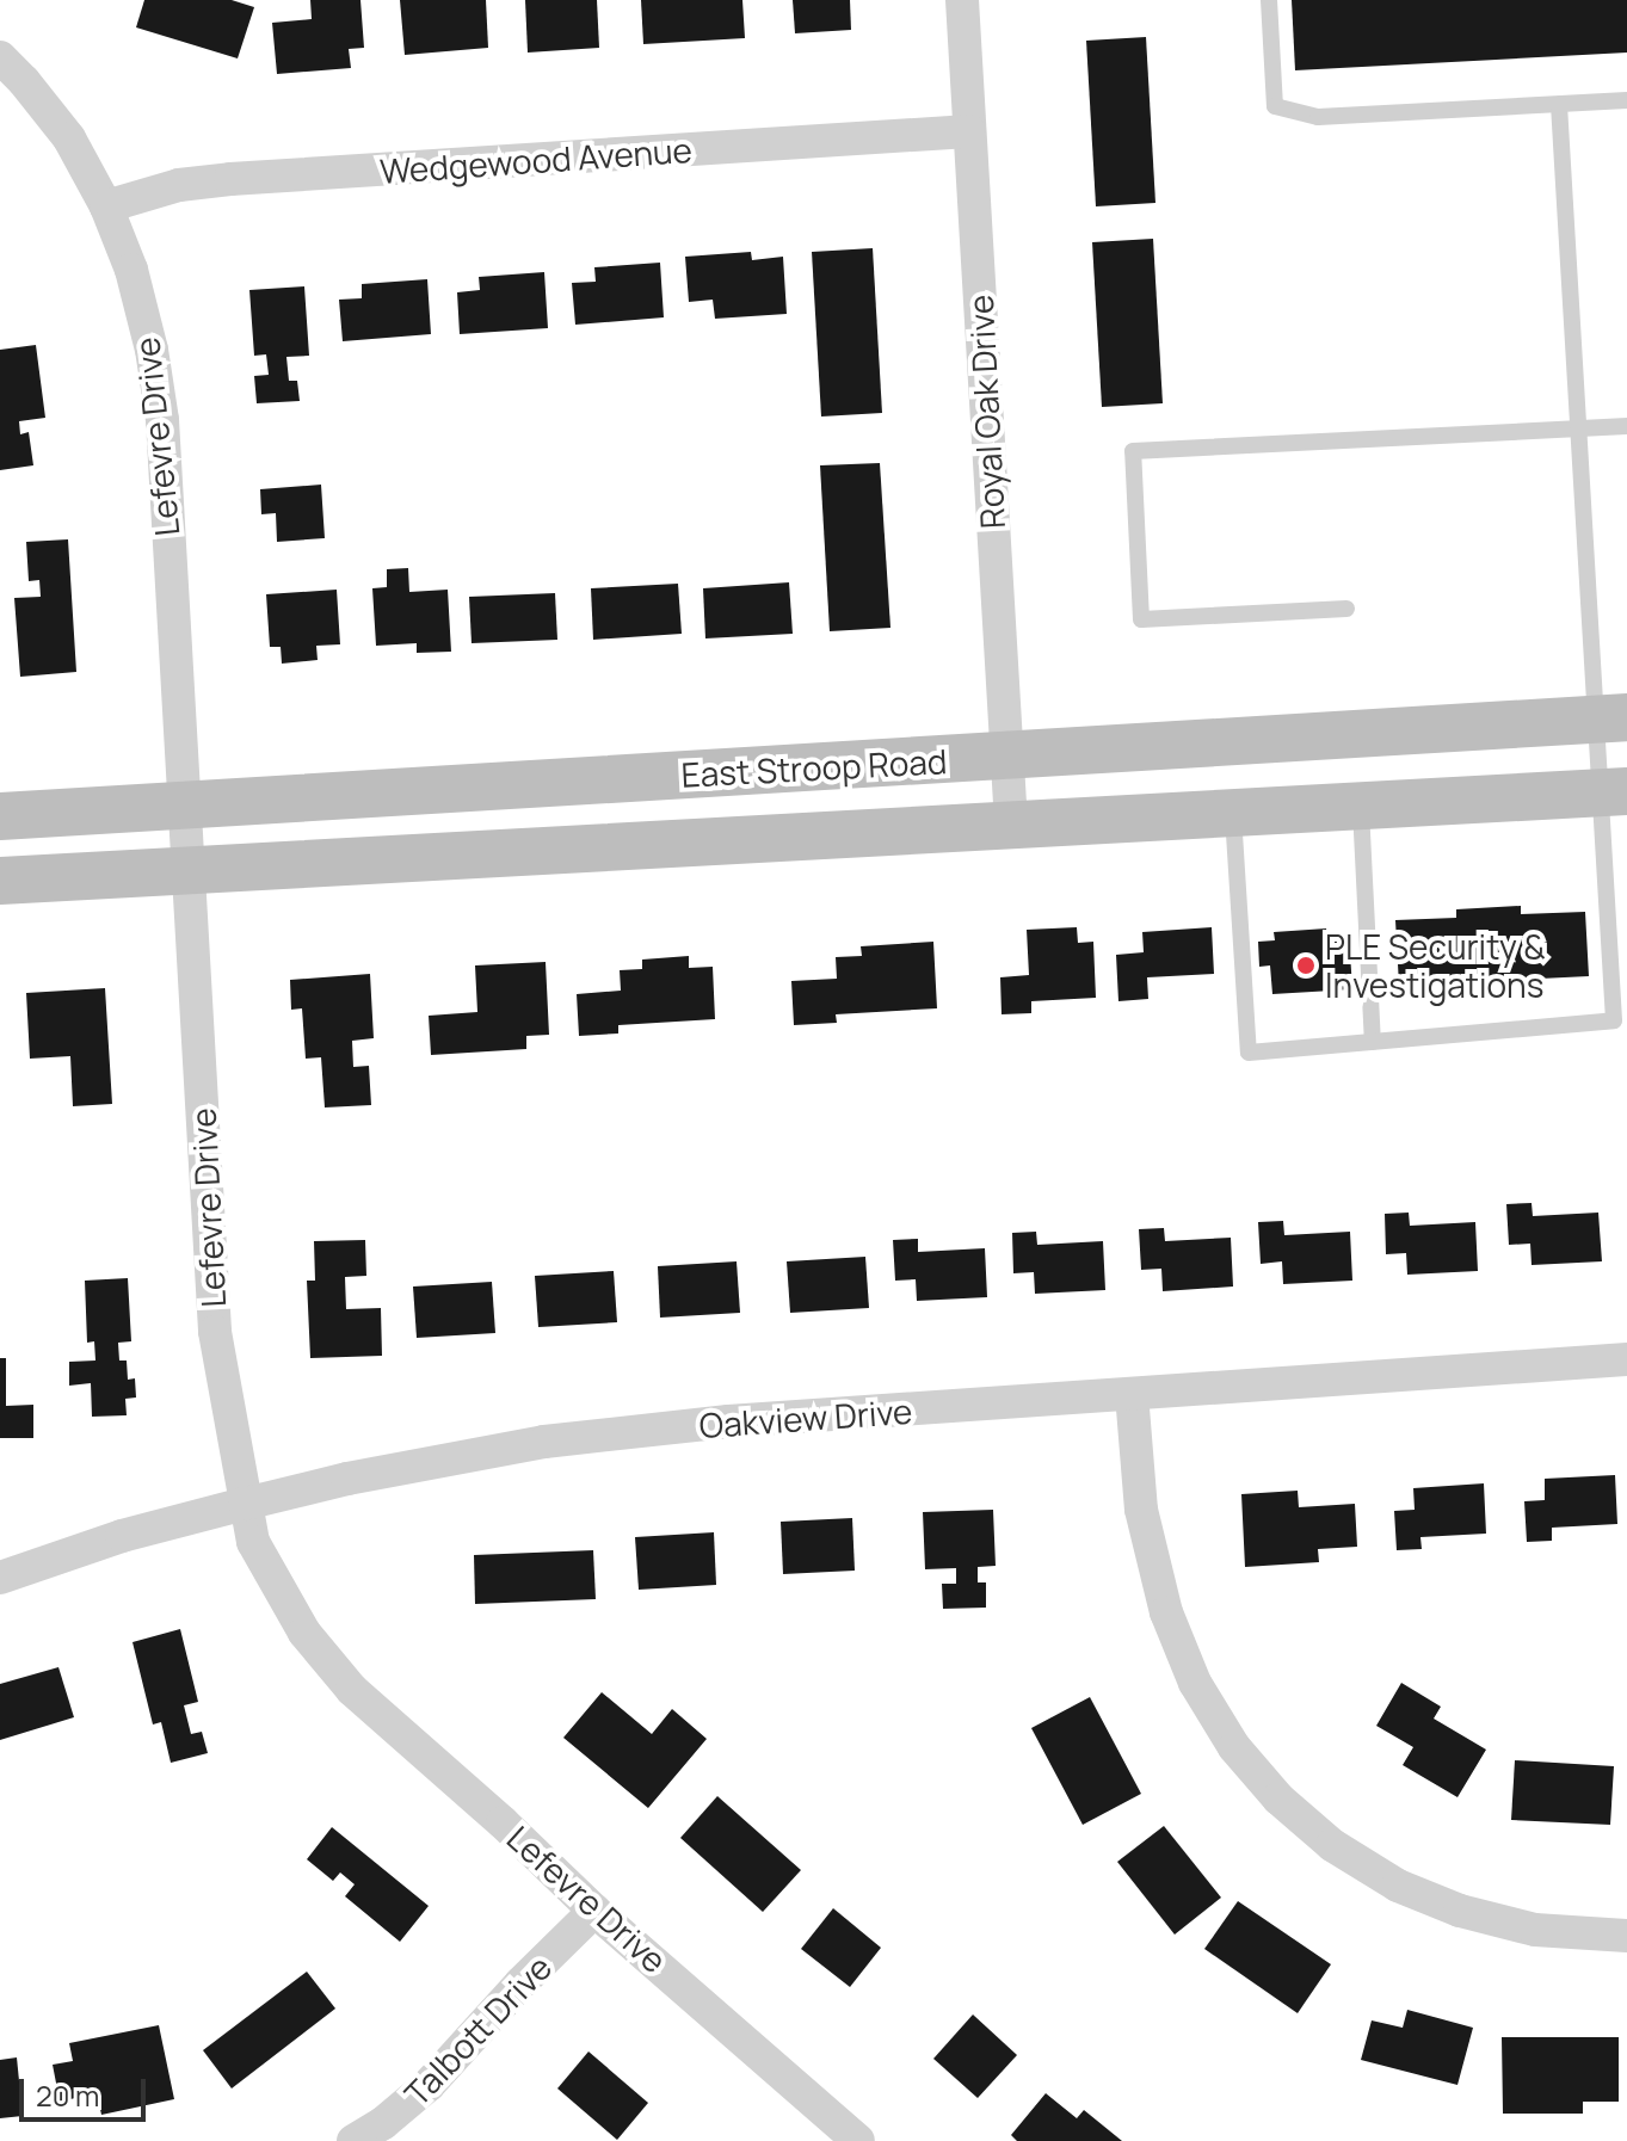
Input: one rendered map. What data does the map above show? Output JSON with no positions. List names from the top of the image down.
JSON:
{
  "streets": {
    "main road": ["East Stroop Road"],
    "street": [
      "Wedgewood Avenue",
      "Royal Oak Drive",
      "Lefevre Drive",
      "Oakview Drive",
      "Talbott Drive"
    ]
  },
  "crossings": [
    ["Wedgewood Avenue", "Royal Oak Drive"],
    ["Wedgewood Avenue", "Lefevre Drive"],
    ["Royal Oak Drive", "East Stroop Road"],
    ["Lefevre Drive", "East Stroop Road"],
    ["Lefevre Drive", "Oakview Drive"],
    ["Lefevre Drive", "Talbott Drive"]
  ],
  "places": ["PLE Security & Investigations"],
  "scale_bar": "20 m"
}
